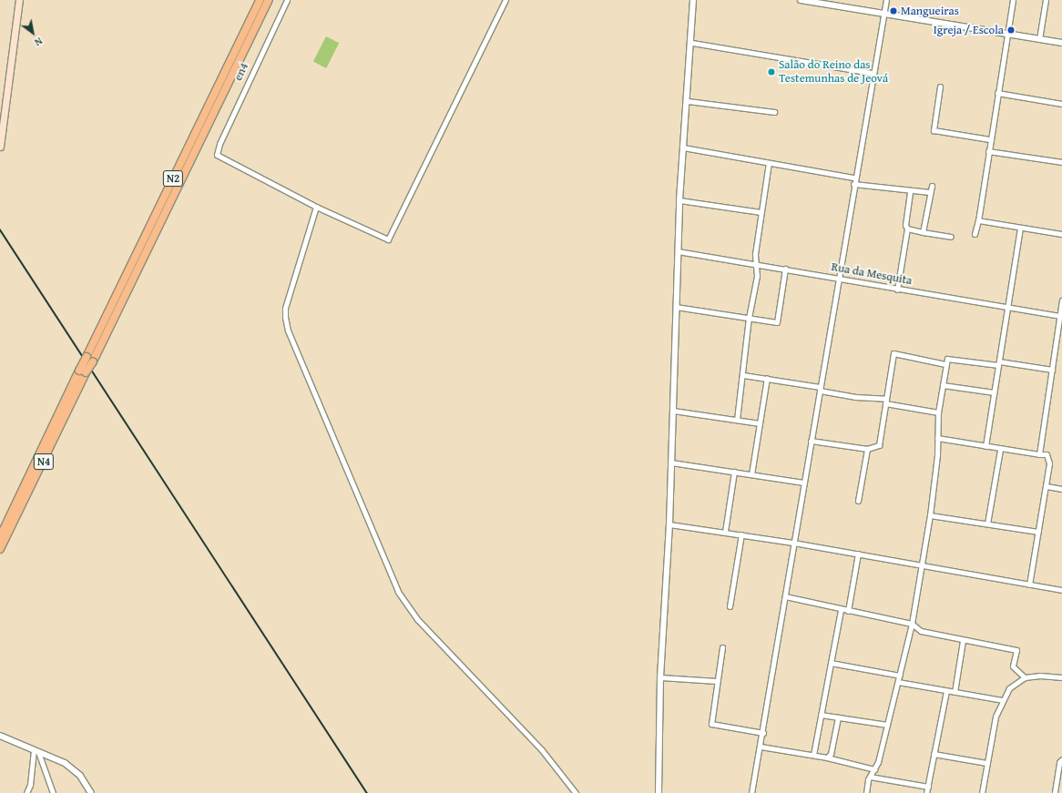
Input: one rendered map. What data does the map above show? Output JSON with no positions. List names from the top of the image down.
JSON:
{
  "streets": {
    "highway": ["N2", "N4"],
    "street": ["en4", "Rua da Mesquita"]
  },
  "crossings": [
    ["N2", "N4"]
  ],
  "places": ["Mangueiras", "Igreja / Escola", "Salão do Reino das Testemunhas de Jeová"],
  "north": "bottom right"
}
